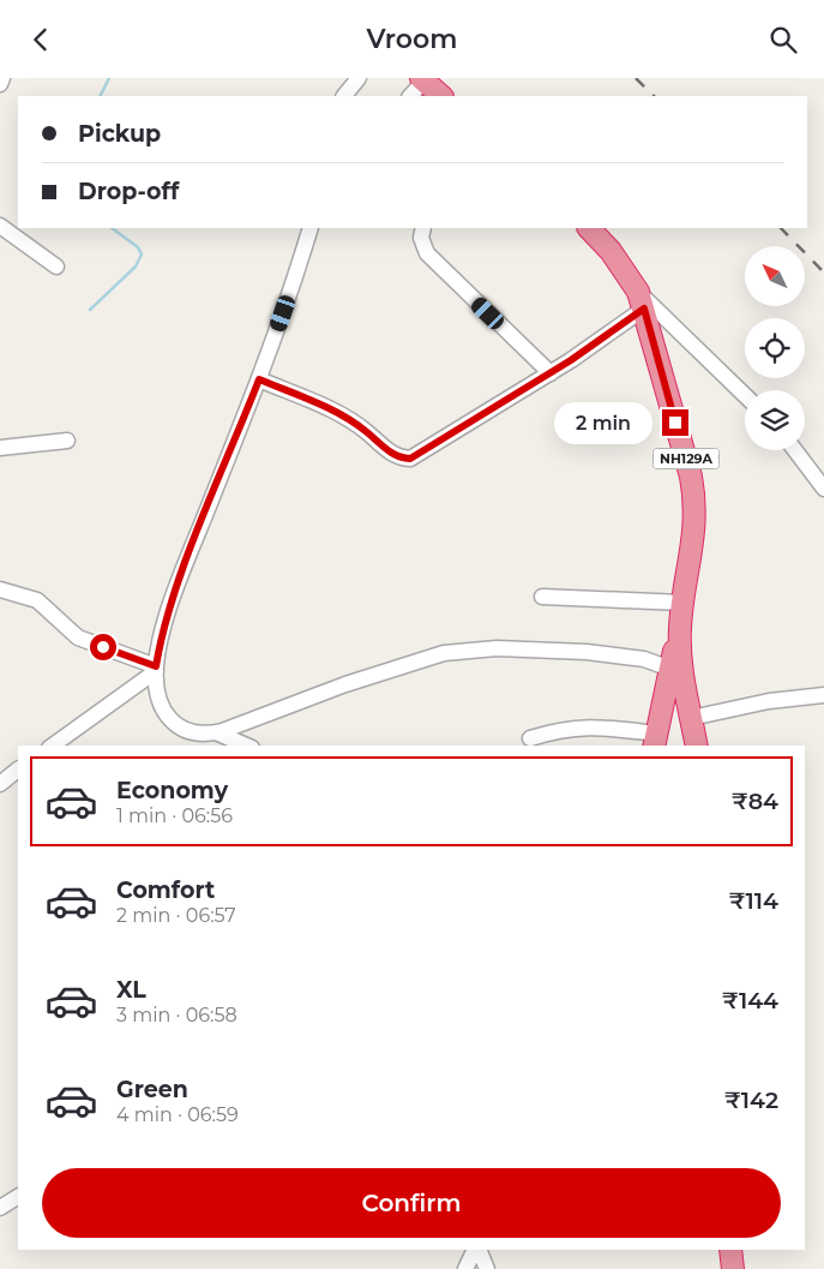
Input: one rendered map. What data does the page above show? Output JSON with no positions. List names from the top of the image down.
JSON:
{
  "streets": {
    "highway": ["NH129A"]
  },
  "north": "top left",
  "page": {
    "header": "Vroom",
    "banner": ["Pickup", "Drop-off"],
    "bubble": "2 min",
    "list": [
      {
        "name": "Economy",
        "note": "1 min · 06:56",
        "value": "₹84"
      },
      {
        "name": "Comfort",
        "note": "2 min · 06:57",
        "value": "₹114"
      },
      {
        "name": "XL",
        "note": "3 min · 06:58",
        "value": "₹144"
      },
      {
        "name": "Green",
        "note": "4 min · 06:59",
        "value": "₹142"
      }
    ],
    "buttons": "Confirm"
  }
}
